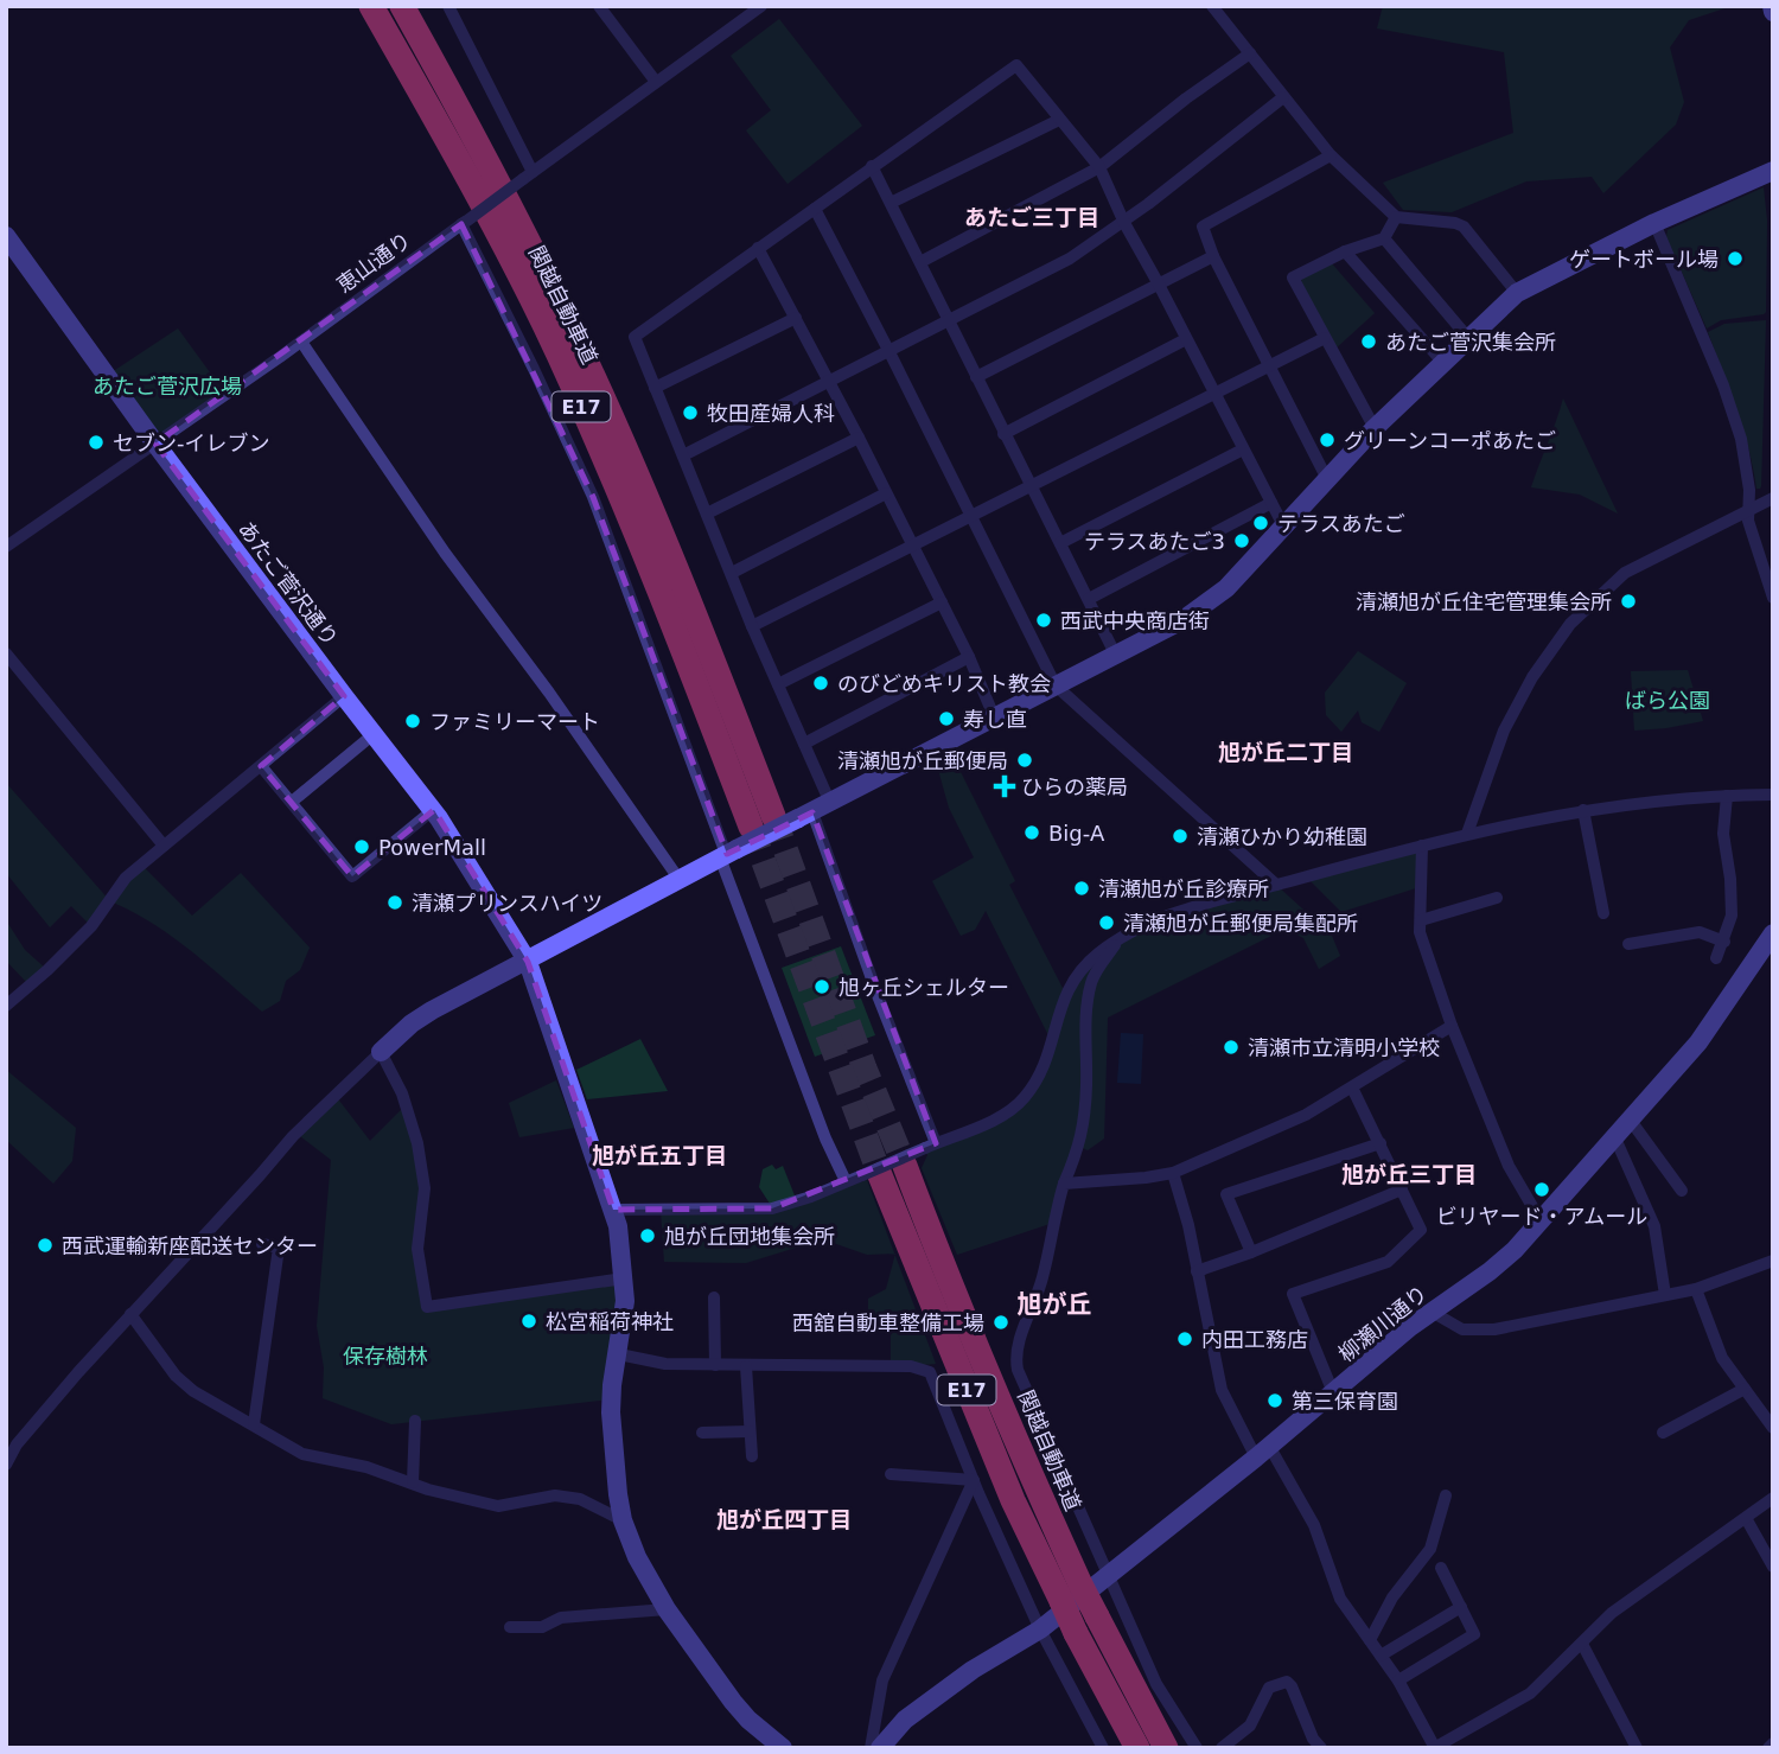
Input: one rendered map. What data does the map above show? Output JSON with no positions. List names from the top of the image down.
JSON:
{
  "streets": {
    "highway": ["関越自動車道", "E17"],
    "street": ["恵山通り", "あたご菅沢通り", "柳瀬川通り"]
  },
  "crossings": [
    ["恵山通り", "あたご菅沢通り"]
  ],
  "districts": [
    "あたご三丁目",
    "旭が丘二丁目",
    "旭が丘五丁目",
    "旭が丘三丁目",
    "旭が丘",
    "旭が丘四丁目"
  ],
  "parks": ["あたご菅沢広場", "ばら公園", "保存樹林"],
  "places": {
    "other": [
      "ゲートボール場",
      "あたご菅沢集会所",
      "牧田産婦人科",
      "グリーンコーポあたご",
      "セブン-イレブン",
      "テラスあたご",
      "テラスあたご3",
      "清瀬旭が丘住宅管理集会所",
      "西武中央商店街",
      "のびどめキリスト教会",
      "寿し直",
      "ファミリーマート",
      "清瀬旭が丘郵便局",
      "Big-A",
      "清瀬ひかり幼稚園",
      "PowerMall",
      "清瀬旭が丘診療所",
      "清瀬プリンスハイツ",
      "清瀬旭が丘郵便局集配所",
      "旭ヶ丘シェルター",
      "清瀬市立清明小学校",
      "ビリヤード・アムール",
      "旭が丘団地集会所",
      "西武運輸新座配送センター",
      "松宮稲荷神社",
      "西舘自動車整備工場",
      "内田工務店",
      "第三保育園"
    ],
    "health": ["ひらの薬局"]
  }
}
